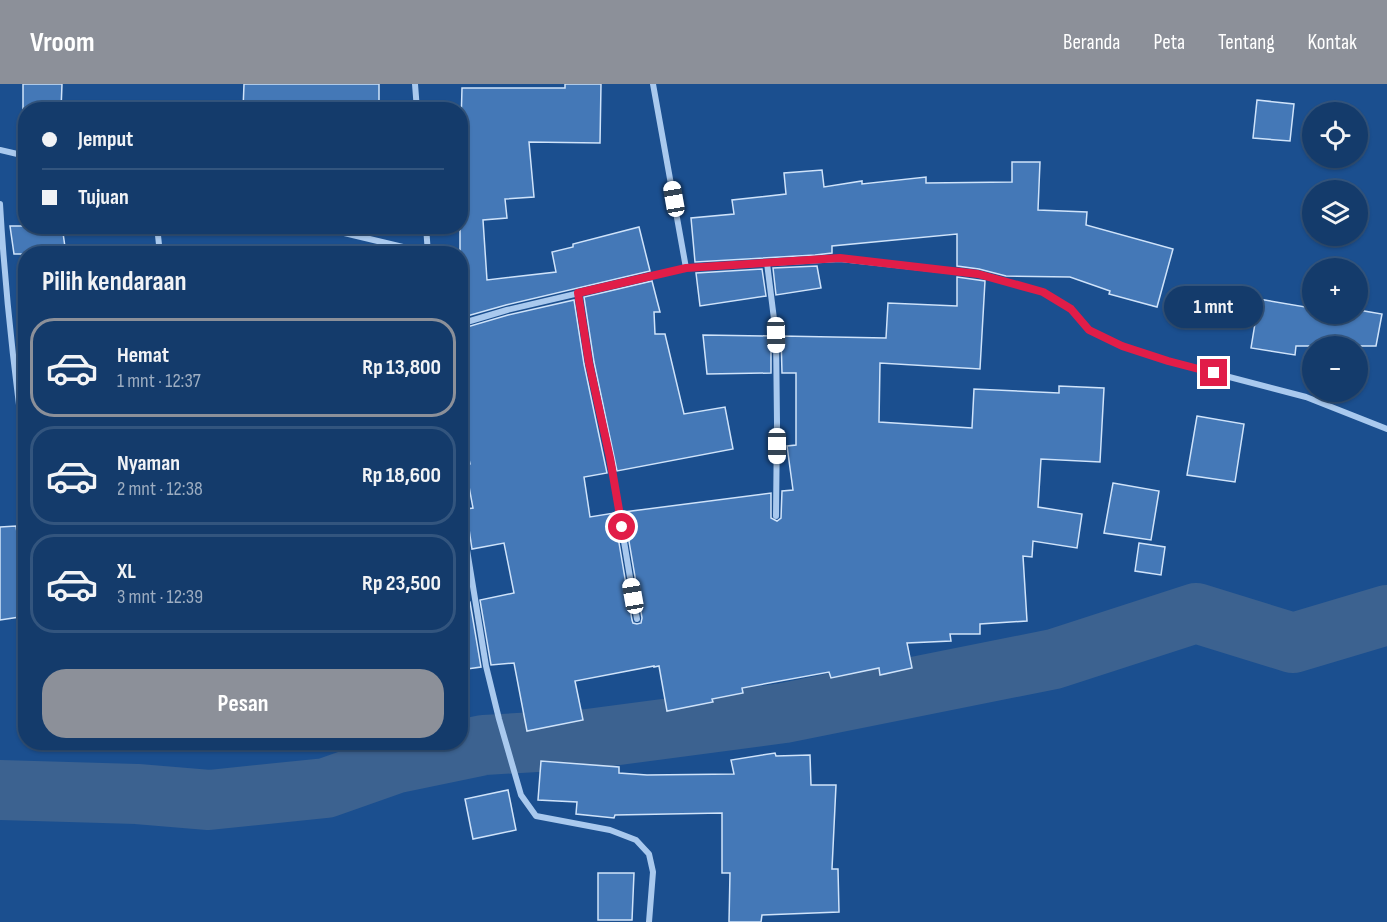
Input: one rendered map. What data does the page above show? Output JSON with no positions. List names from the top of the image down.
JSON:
{
  "page": {
    "header": "Vroom",
    "nav": [
      "Beranda",
      "Peta",
      "Tentang",
      "Kontak"
    ],
    "map_buttons": ["+", "−"],
    "banner": ["Jemput", "Tujuan"],
    "heading": "Pilih kendaraan",
    "bubble": "1 mnt",
    "list": [
      {
        "name": "Hemat",
        "note": "1 mnt · 12:37",
        "value": "Rp 13,800"
      },
      {
        "name": "Nyaman",
        "note": "2 mnt · 12:38",
        "value": "Rp 18,600"
      },
      {
        "name": "XL",
        "note": "3 mnt · 12:39",
        "value": "Rp 23,500"
      }
    ],
    "buttons": "Pesan"
  }
}
